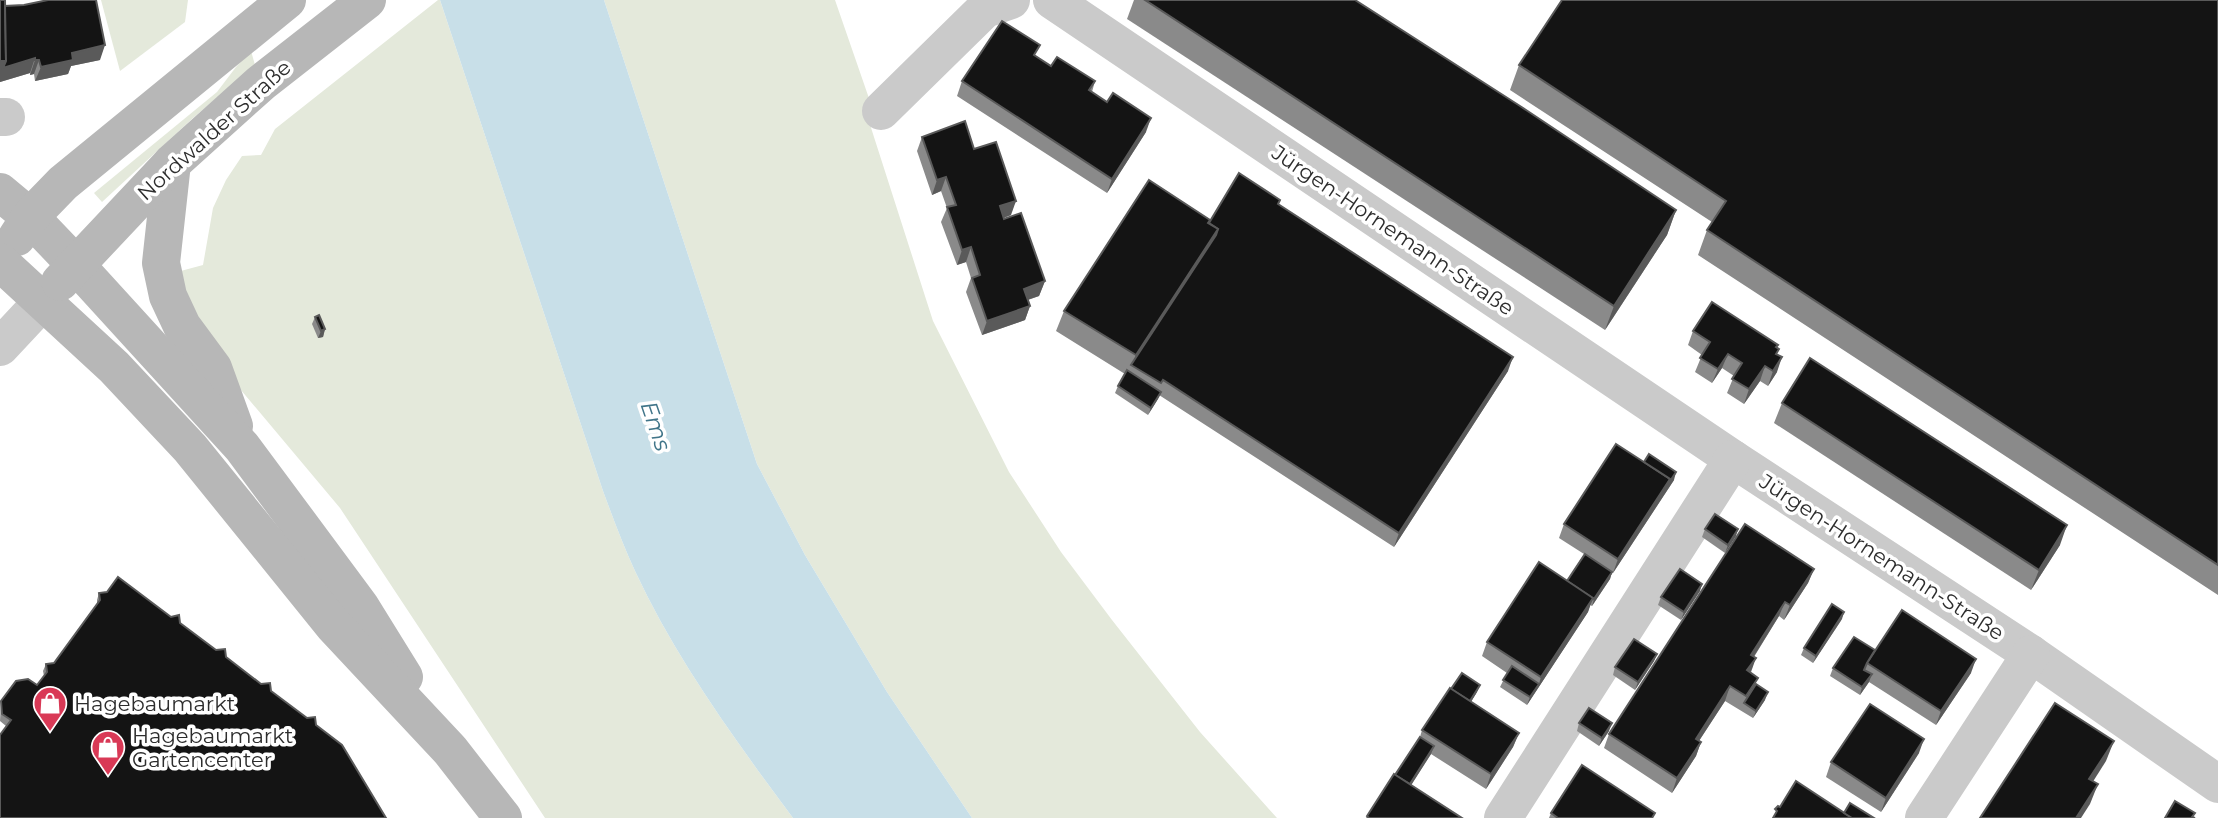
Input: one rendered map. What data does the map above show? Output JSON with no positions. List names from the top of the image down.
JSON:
{
  "streets": {
    "main road": ["Nordwalder Straße"],
    "street": ["Jürgen-Hornemann-Straße"]
  },
  "water": ["Ems"],
  "places": {
    "shop": ["Hagebaumarkt", "Hagebaumarkt Gartencenter"]
  }
}
